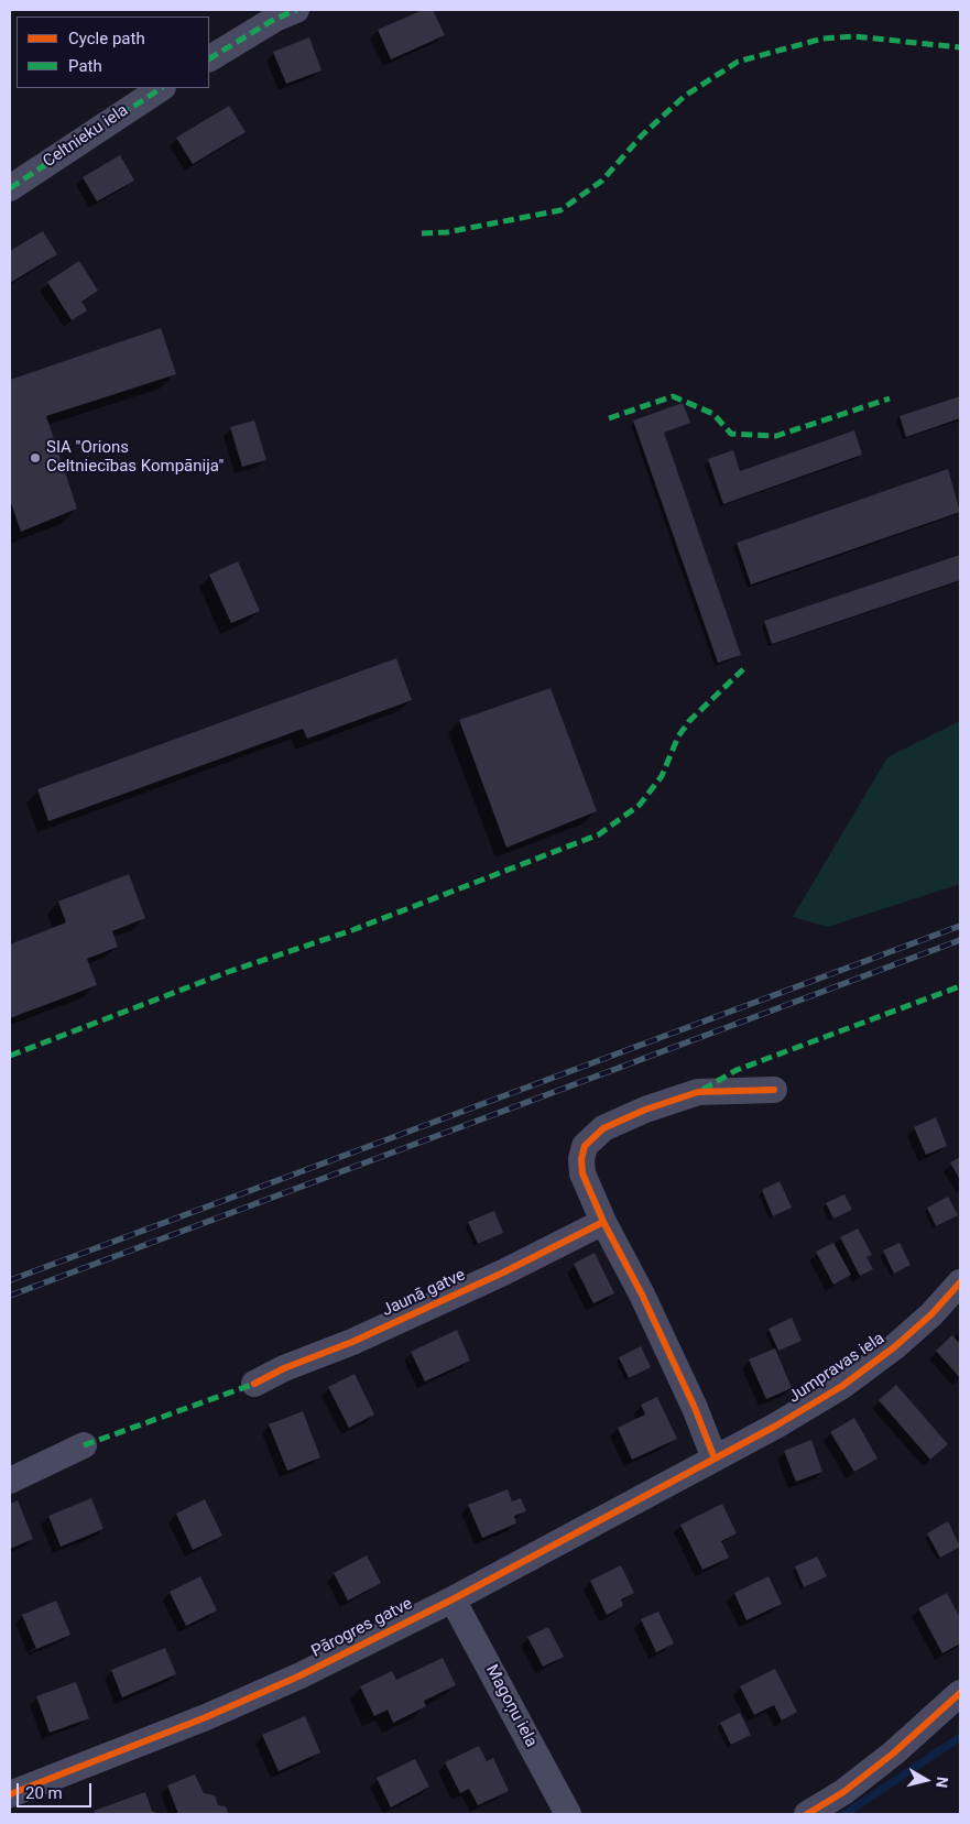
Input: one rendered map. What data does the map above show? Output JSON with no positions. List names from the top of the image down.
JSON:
{
  "streets": {
    "street": [
      "Celtnieku iela",
      "Jaunā gatve",
      "Jumpravas iela",
      "Pārogres gatve",
      "Magoņu iela"
    ]
  },
  "crossings": [
    ["Jumpravas iela", "Pārogres gatve"],
    ["Pārogres gatve", "Magoņu iela"]
  ],
  "places": ["SIA \"Orions Celtniecības Kompānija\""],
  "legend": ["Cycle path", "Path"],
  "scale_bar": "20 m",
  "north": "right"
}
